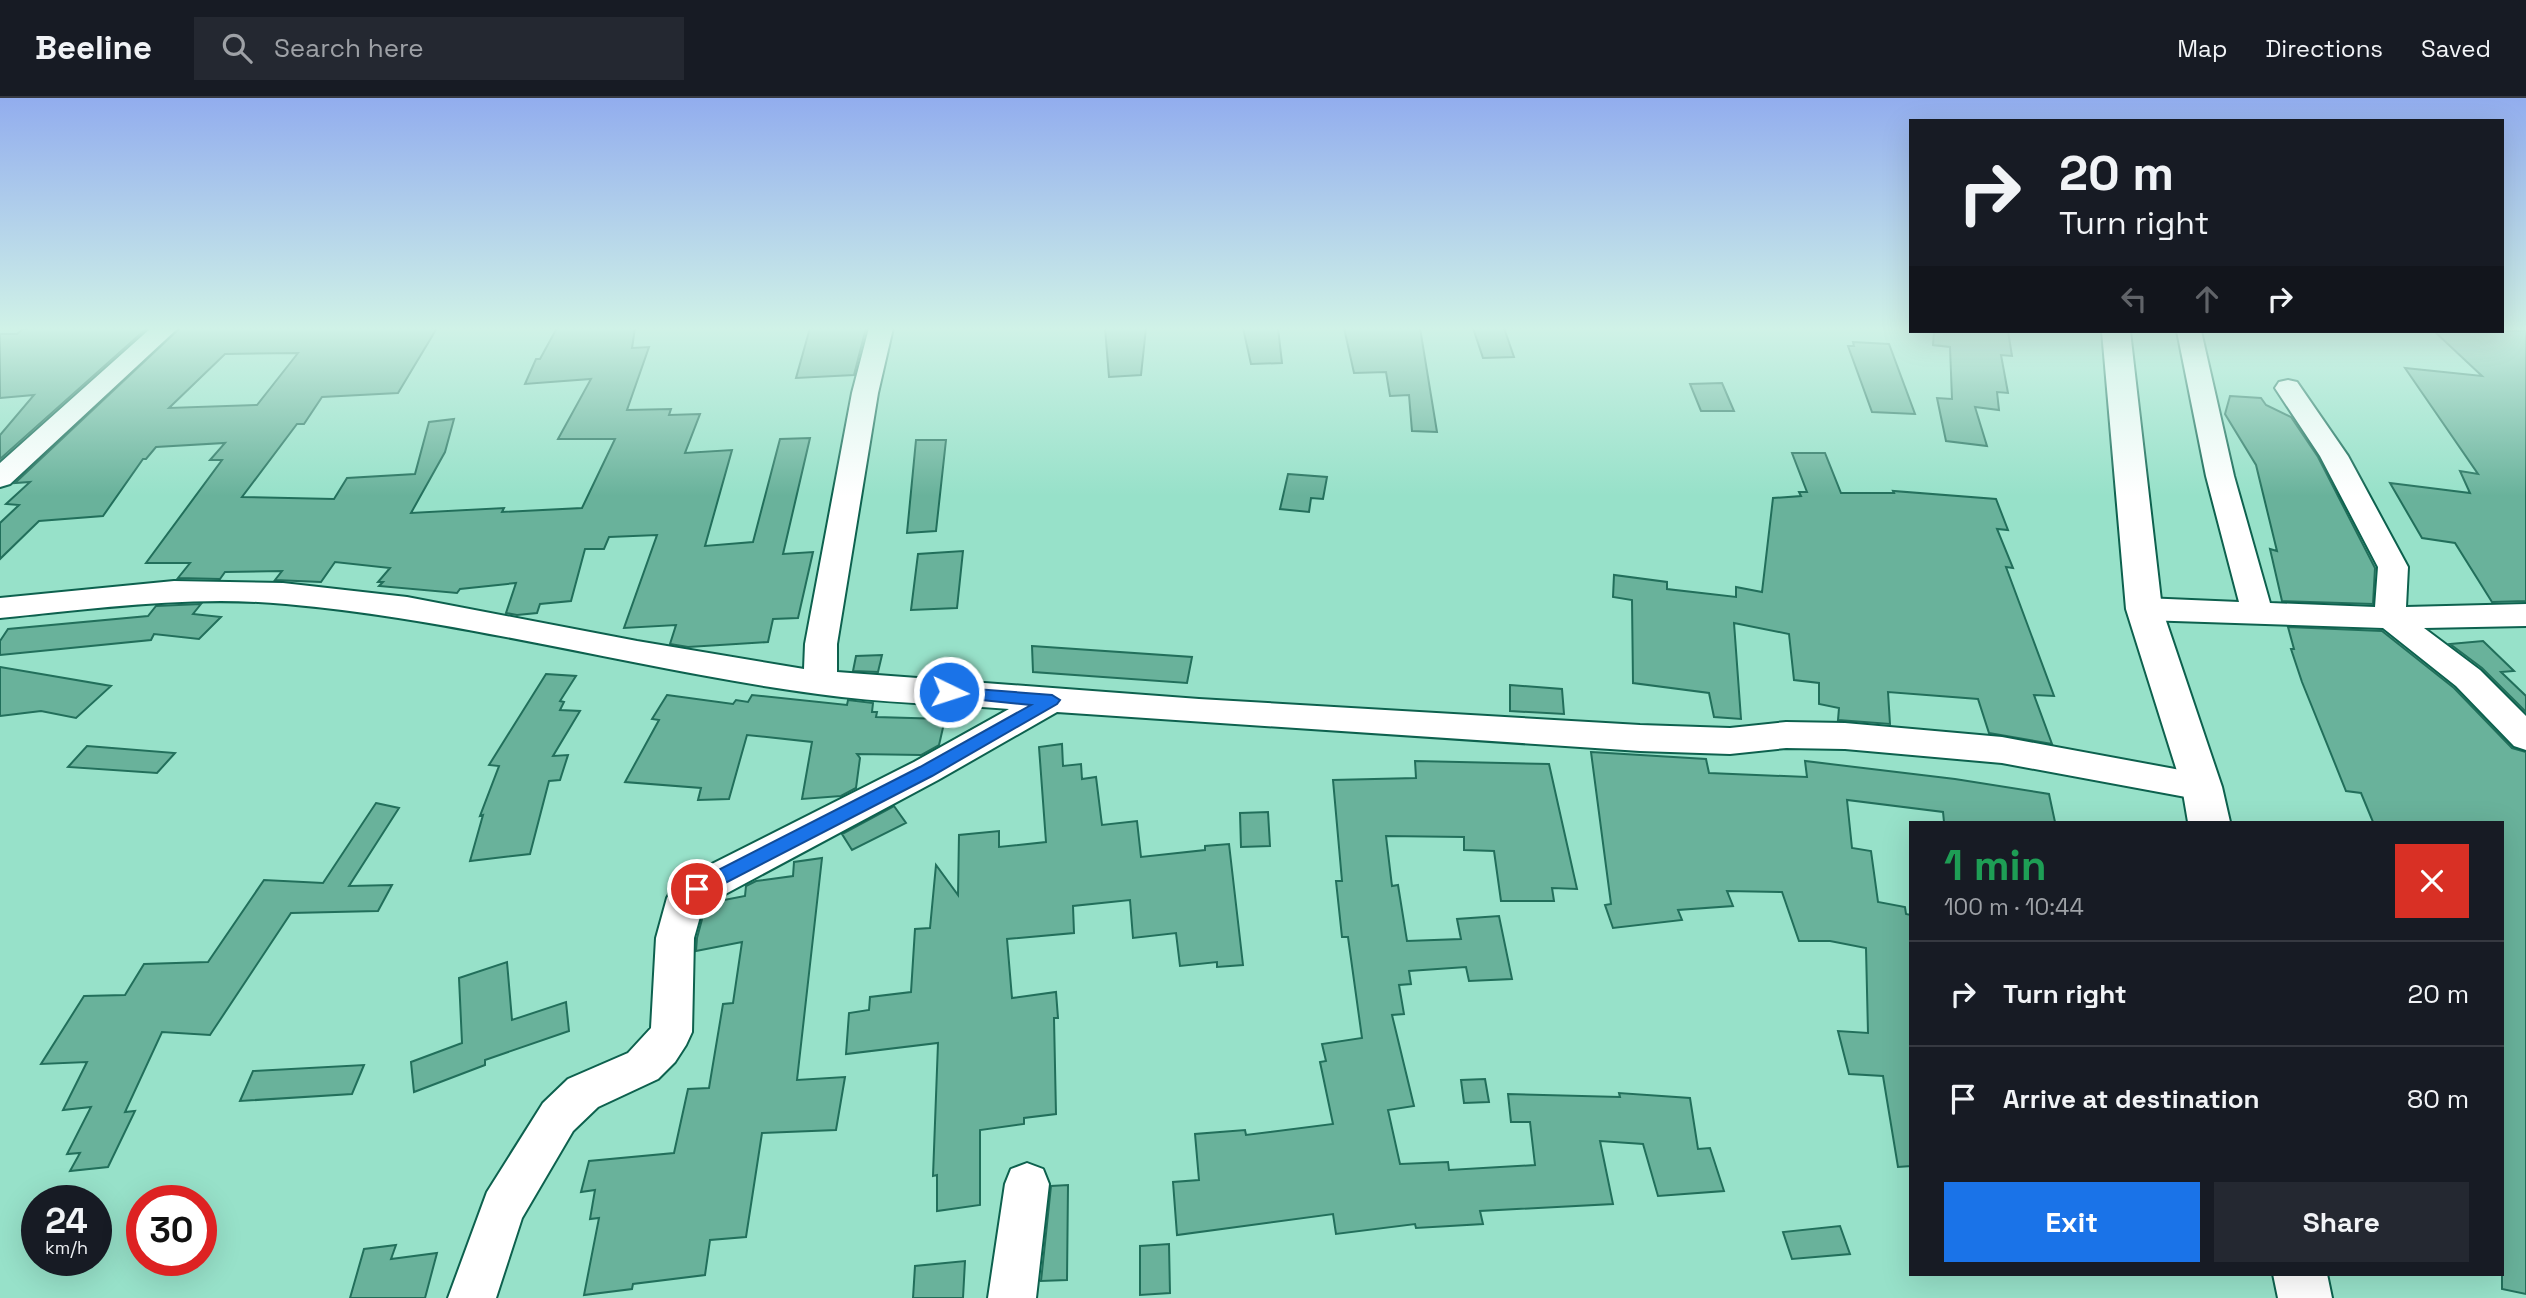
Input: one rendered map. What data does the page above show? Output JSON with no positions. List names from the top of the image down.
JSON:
{
  "page": {
    "header": "Beeline",
    "search": "Search here",
    "nav": ["Map", "Directions", "Saved"],
    "turn": ["20 m", "Turn right"],
    "heading": ["1 min", "100 m · 10:44"],
    "list": [
      {
        "name": "Turn right",
        "value": "20 m"
      },
      {
        "name": "Arrive at destination",
        "value": "80 m"
      }
    ],
    "buttons": ["Exit", "Share"],
    "speed": "24 km/h",
    "limit": "30"
  }
}
